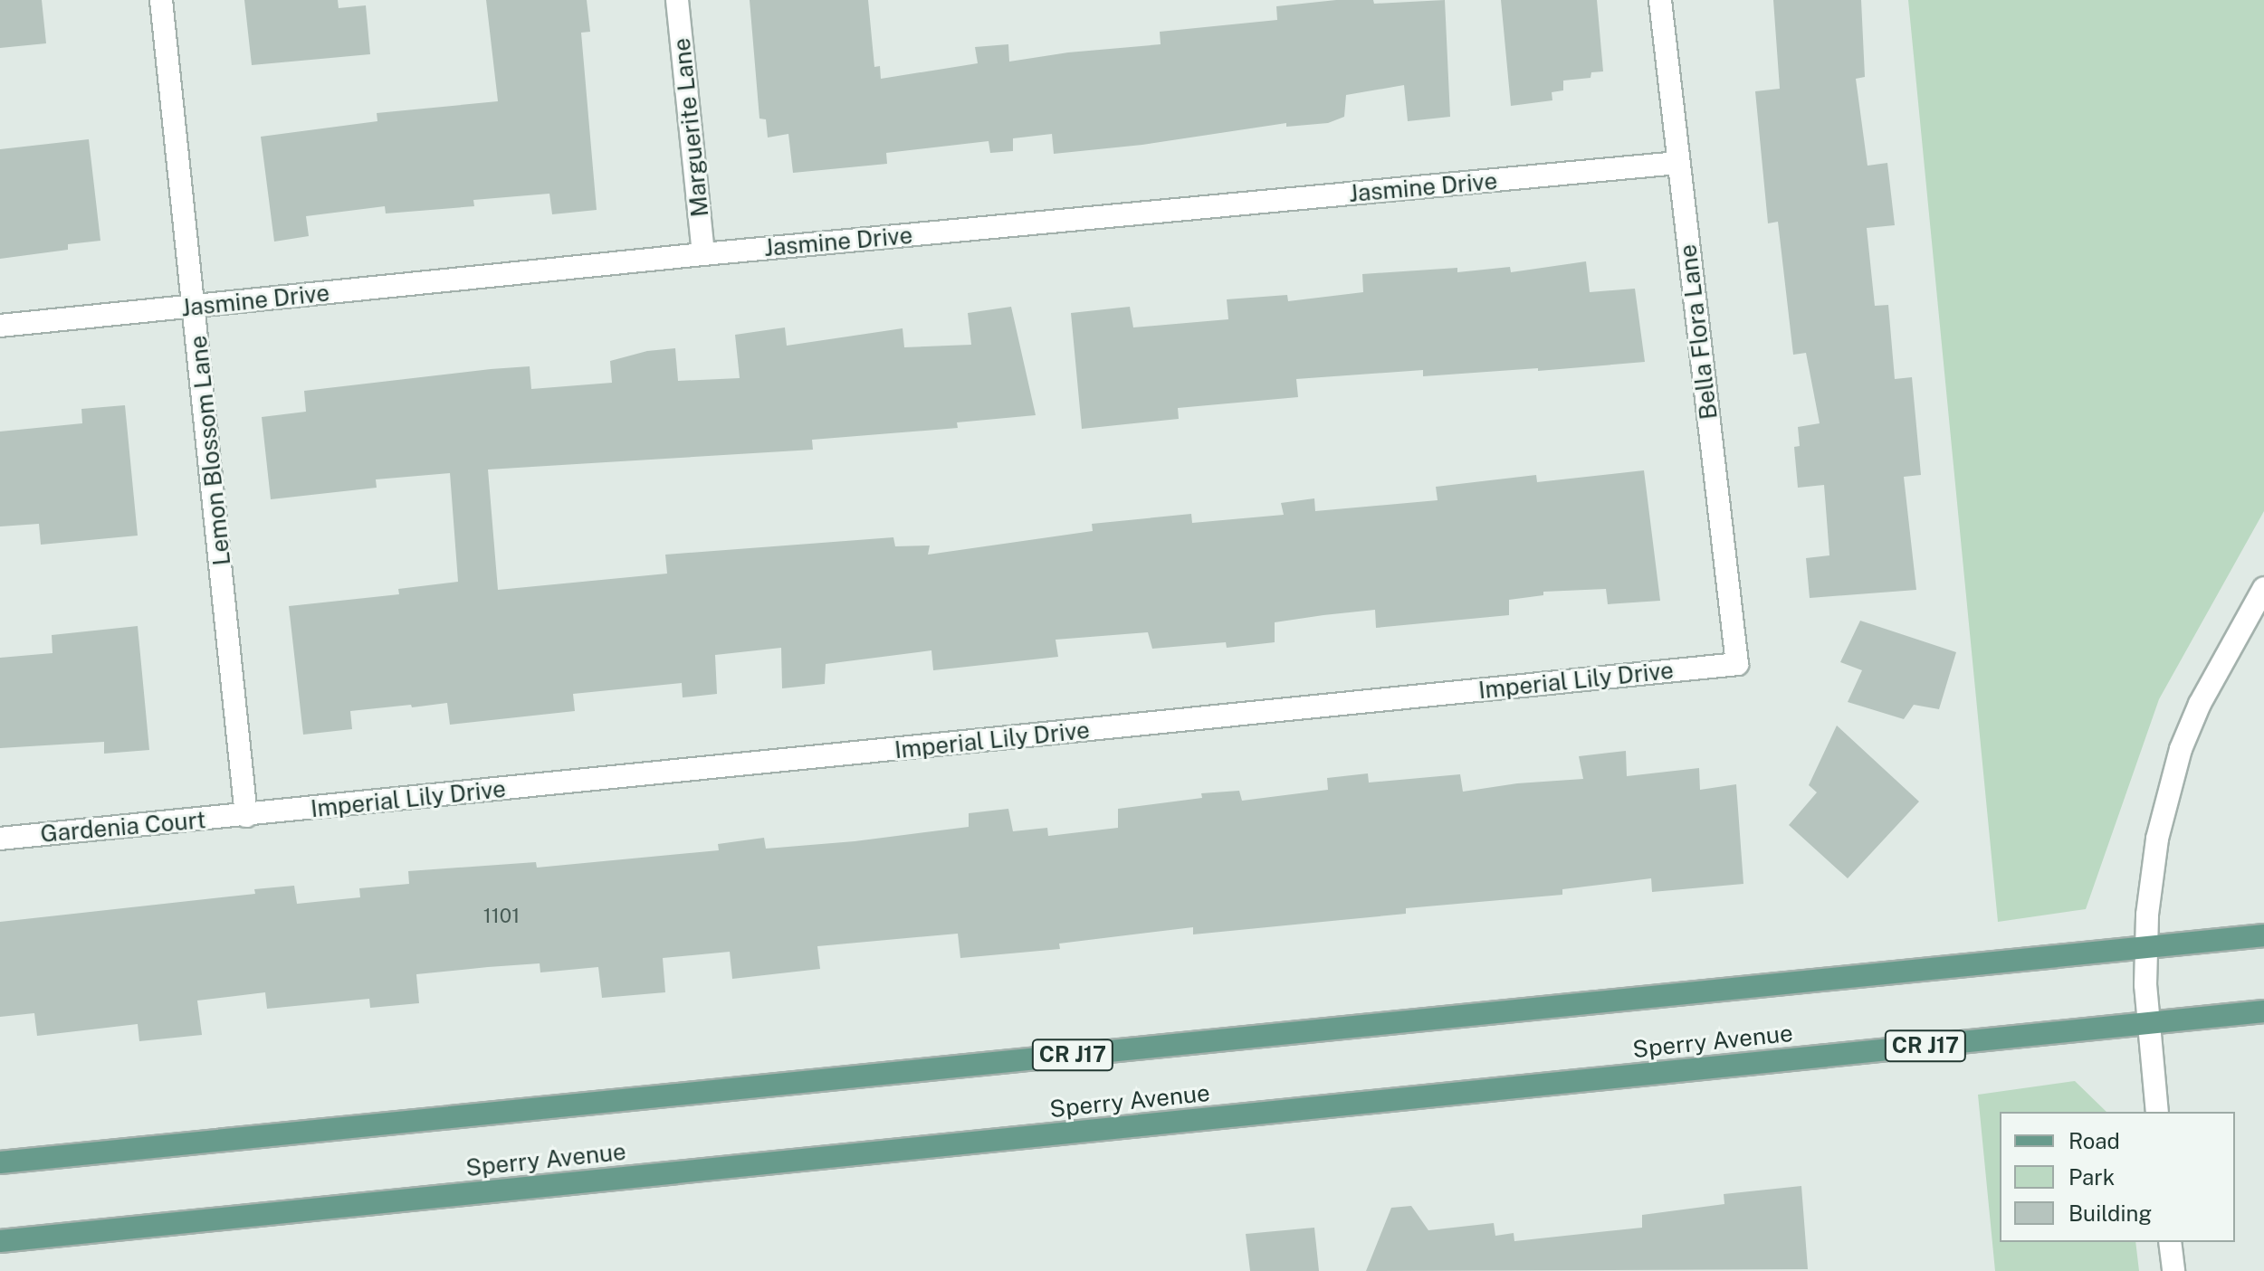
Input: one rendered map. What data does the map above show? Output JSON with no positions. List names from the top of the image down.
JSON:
{
  "streets": {
    "main road": ["Sperry Avenue", "CR J17"],
    "street": [
      "Marguerite Lane",
      "Jasmine Drive",
      "Bella Flora Lane",
      "Lemon Blossom Lane",
      "Imperial Lily Drive",
      "Gardenia Court"
    ]
  },
  "crossings": [
    ["Marguerite Lane", "Jasmine Drive"],
    ["Jasmine Drive", "Bella Flora Lane"],
    ["Jasmine Drive", "Lemon Blossom Lane"],
    ["Bella Flora Lane", "Imperial Lily Drive"],
    ["Lemon Blossom Lane", "Imperial Lily Drive"],
    ["Lemon Blossom Lane", "Gardenia Court"],
    ["Imperial Lily Drive", "Gardenia Court"]
  ],
  "house_numbers": ["1101"],
  "legend": ["Road", "Park", "Building"]
}
